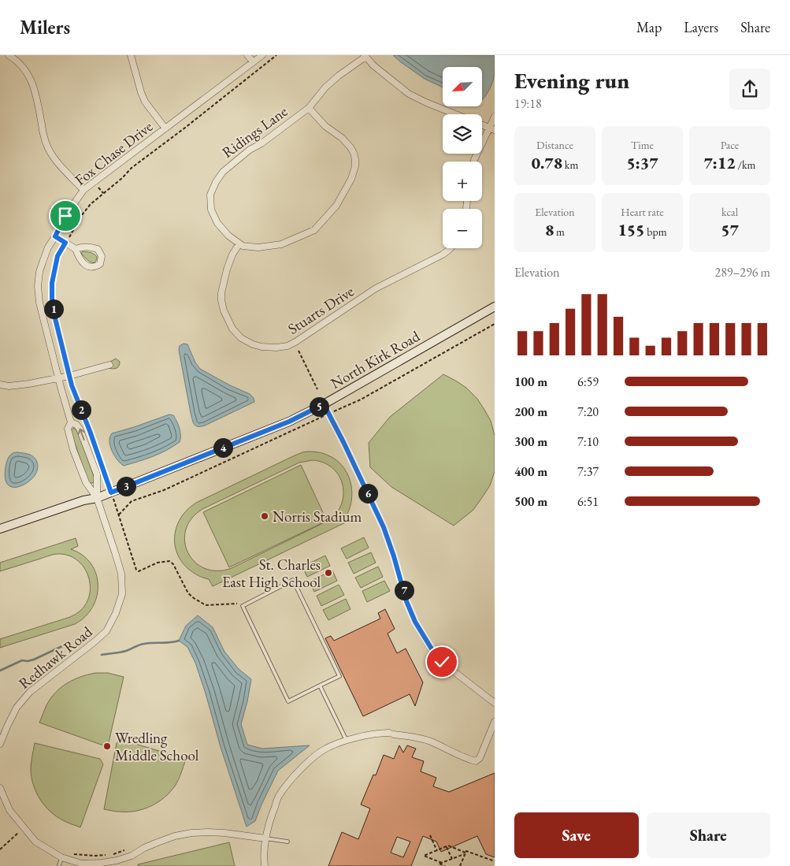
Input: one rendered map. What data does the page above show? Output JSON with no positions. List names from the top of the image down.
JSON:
{
  "streets": {
    "main road": ["North Kirk Road"],
    "street": [
      "Ridings Lane",
      "Fox Chase Drive",
      "Stuarts Drive",
      "Redhawk Road"
    ]
  },
  "crossings": [
    ["Ridings Lane", "Stuarts Drive"],
    ["Fox Chase Drive", "North Kirk Road"],
    ["Fox Chase Drive", "Redhawk Road"],
    ["North Kirk Road", "Redhawk Road"]
  ],
  "places": ["Norris Stadium", "St. Charles East High School", "Wredling Middle School"],
  "north": "bottom left",
  "page": {
    "header": "Milers",
    "nav": ["Map", "Layers", "Share"],
    "heading": ["Evening run", "19:18"],
    "map_buttons": ["+", "−"],
    "stats": [
      ["Distance", "0.78 km"],
      ["Time", "5:37"],
      ["Pace", "7:12 /km"],
      ["Elevation", "8 m"],
      ["Heart rate", "155 bpm"],
      ["kcal", "57"]
    ],
    "chart": ["Elevation", "289–296 m"],
    "pins": [
      "1",
      "5",
      "2",
      "4",
      "3",
      "6",
      "7"
    ],
    "list": [
      {
        "name": "100 m",
        "note": "6:59"
      },
      {
        "name": "200 m",
        "note": "7:20"
      },
      {
        "name": "300 m",
        "note": "7:10"
      },
      {
        "name": "400 m",
        "note": "7:37"
      },
      {
        "name": "500 m",
        "note": "6:51"
      }
    ],
    "buttons": ["Save", "Share"]
  }
}
